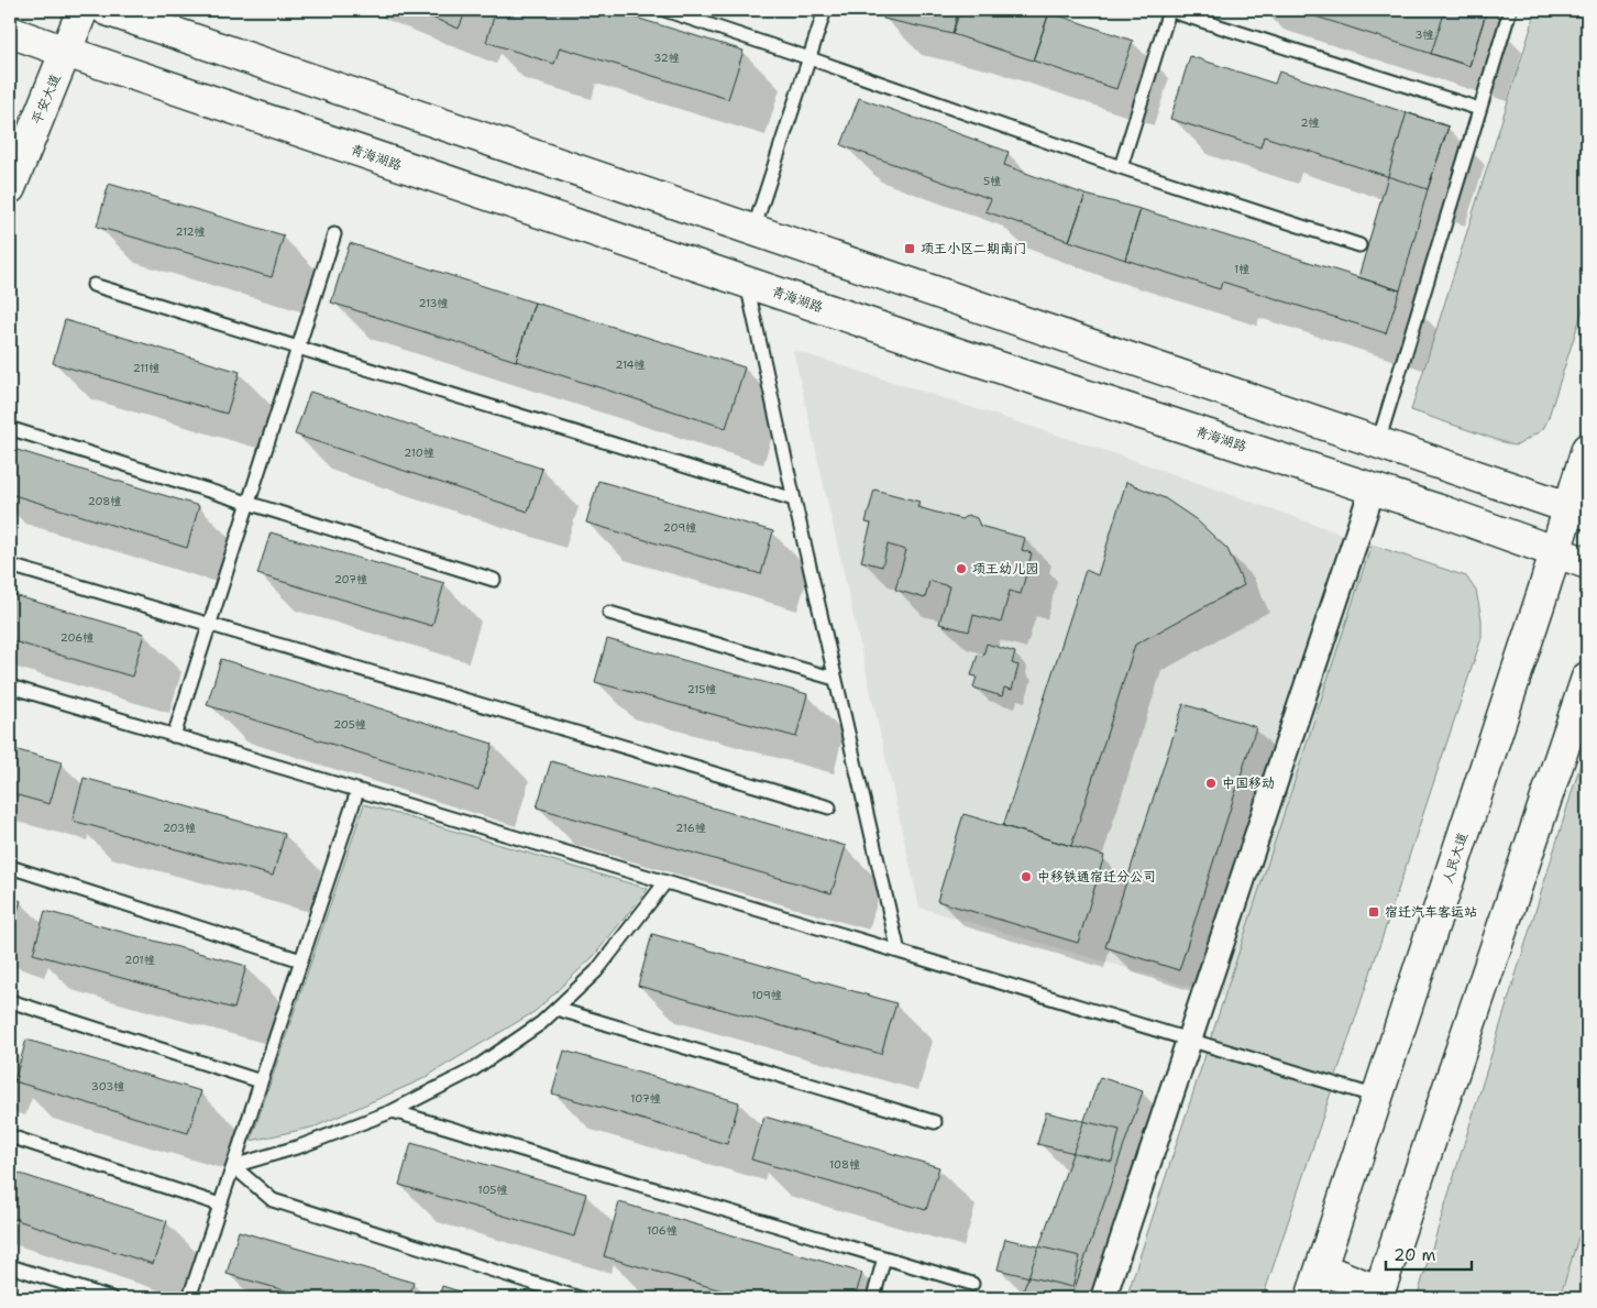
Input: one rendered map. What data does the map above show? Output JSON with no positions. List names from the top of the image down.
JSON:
{
  "streets": {
    "main road": ["平安大道", "青海湖路", "人民大道"]
  },
  "crossings": [
    ["平安大道", "青海湖路"],
    ["青海湖路", "人民大道"]
  ],
  "places": {
    "transit": ["项王小区二期南门", "宿迁汽车客运站"],
    "other": ["项王幼儿园", "中国移动", "中移铁通宿迁分公司"]
  },
  "house_numbers": [
    "3幢",
    "32幢",
    "2幢",
    "5幢",
    "212幢",
    "1幢",
    "213幢",
    "214幢",
    "211幢",
    "210幢",
    "208幢",
    "209幢",
    "207幢",
    "206幢",
    "215幢",
    "205幢",
    "203幢",
    "216幢",
    "201幢",
    "109幢",
    "303幢",
    "107幢",
    "108幢",
    "105幢",
    "106幢"
  ],
  "scale_bar": "20 m"
}
